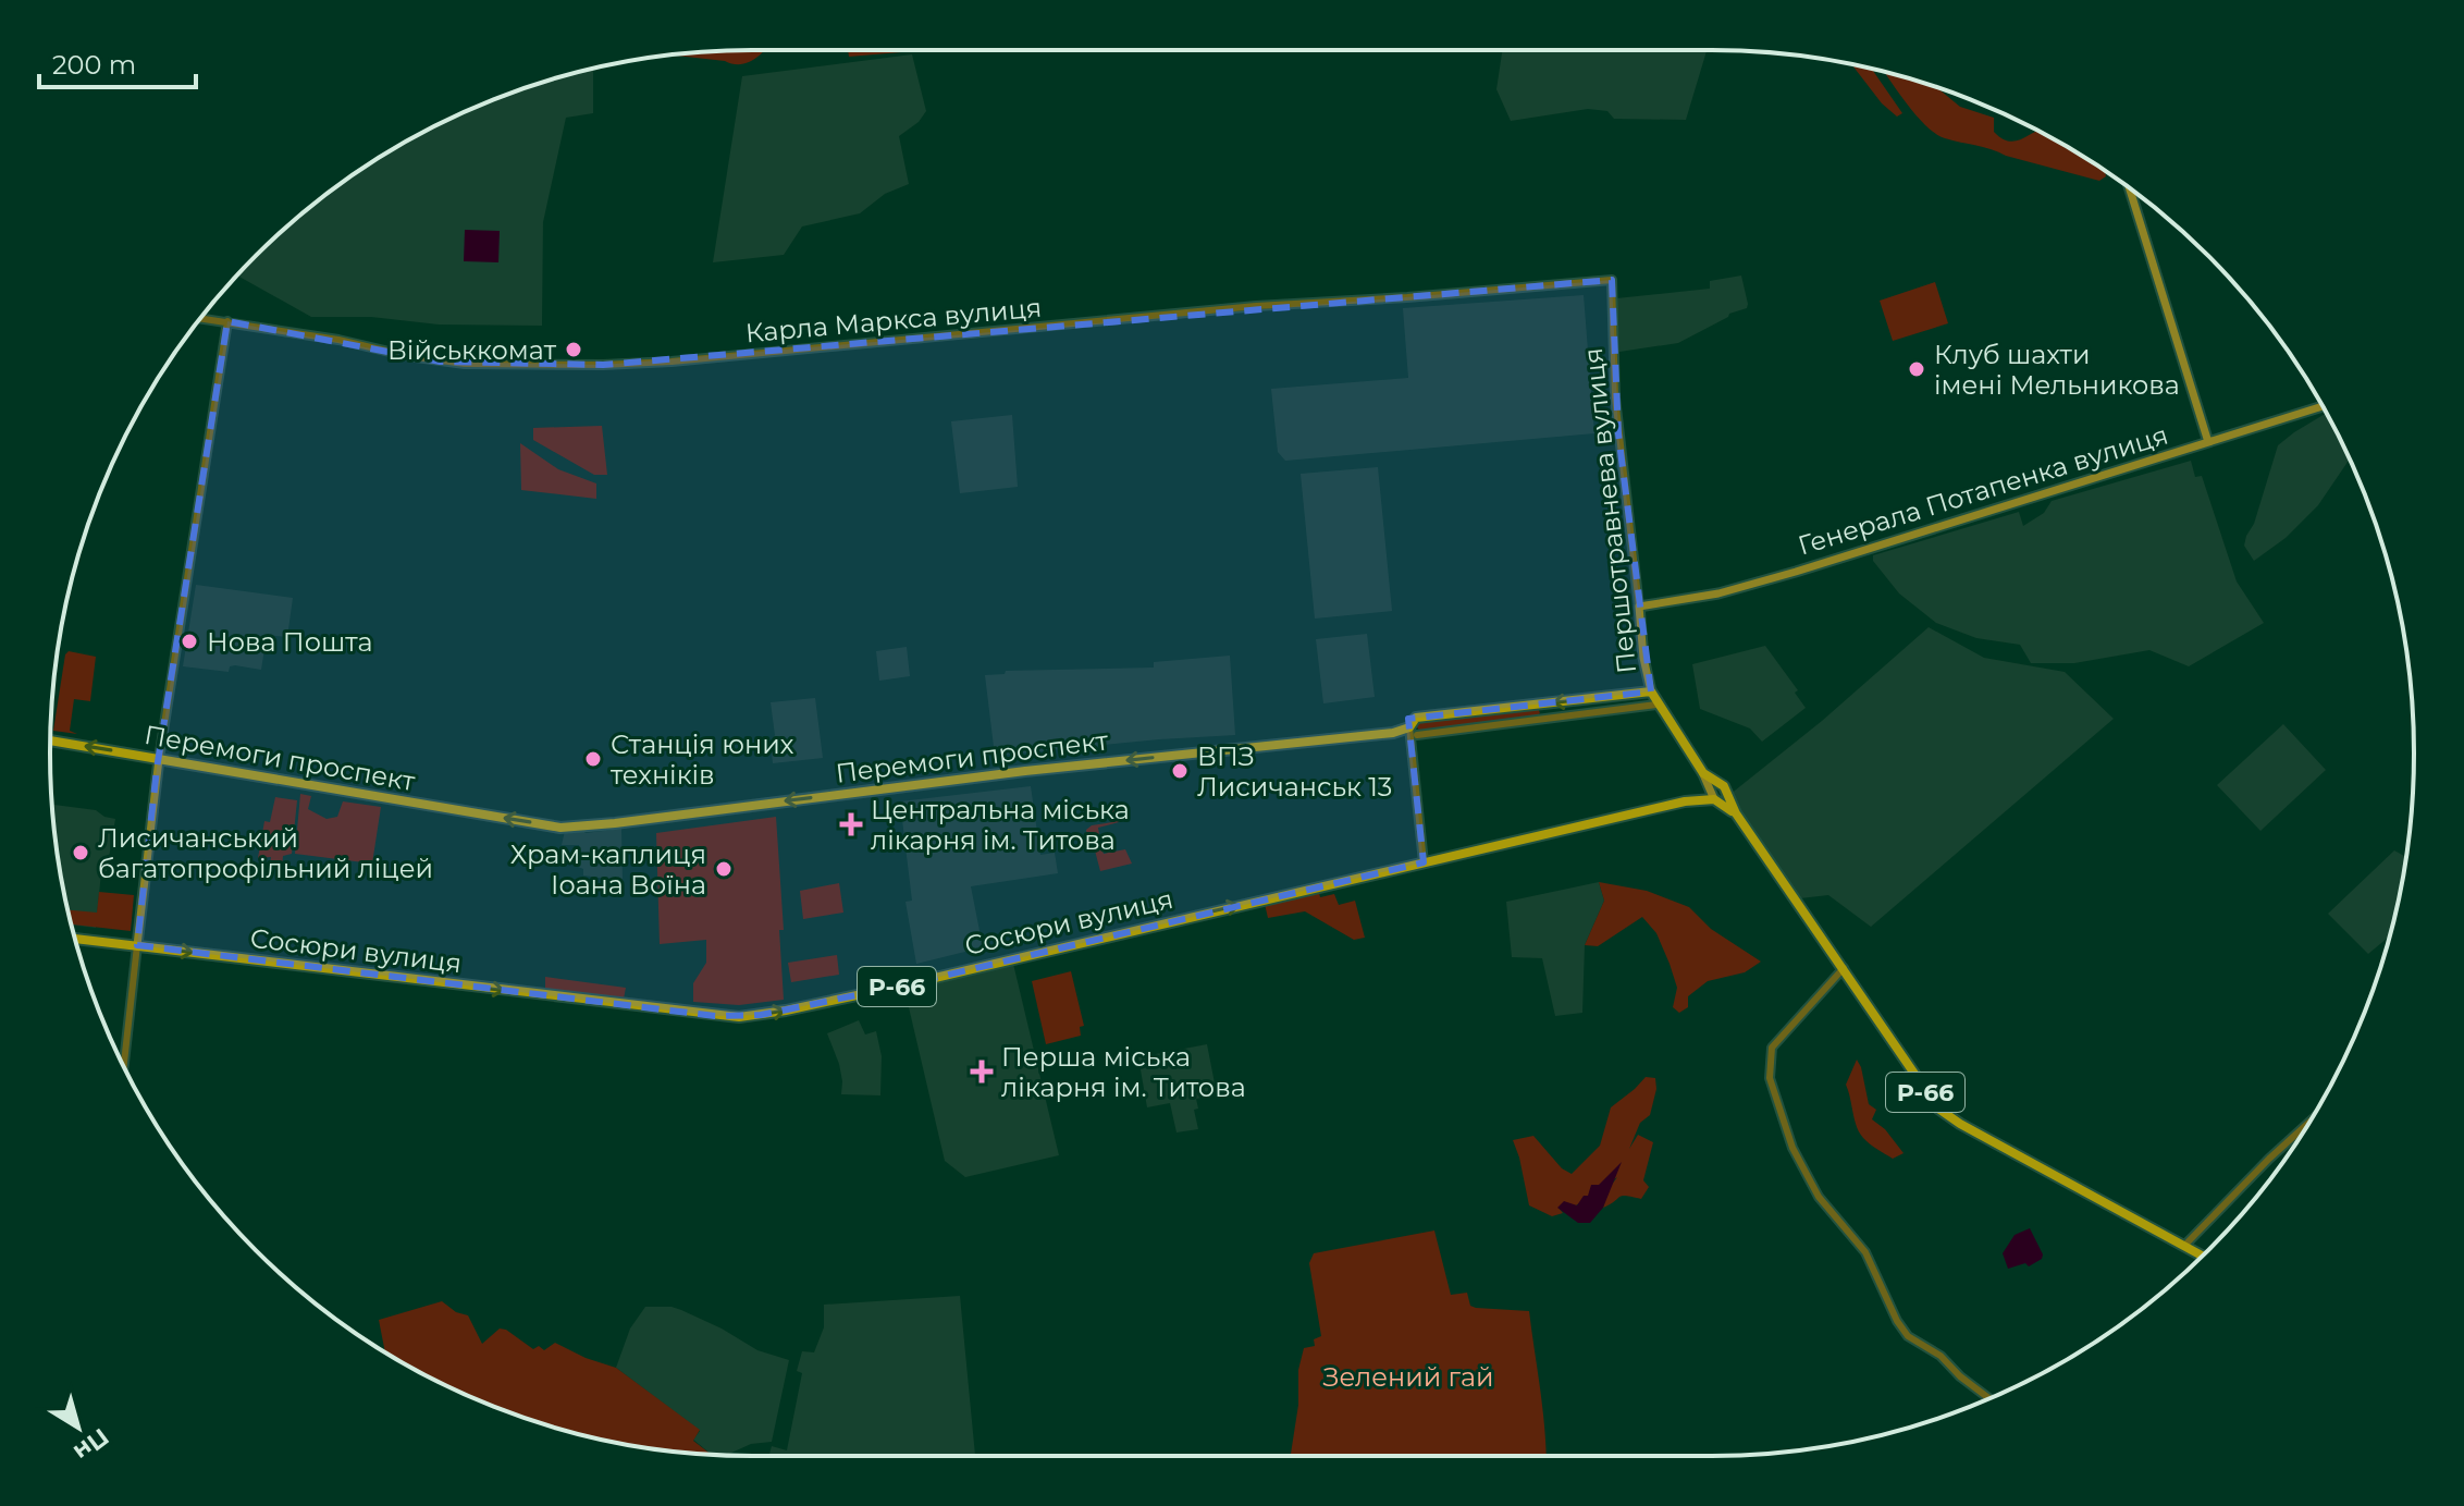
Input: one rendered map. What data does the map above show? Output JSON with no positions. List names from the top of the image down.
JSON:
{
  "streets": {
    "main road": [
      "Генерала Потапенка вулиця",
      "Першотравнева вулиця",
      "Перемоги проспект",
      "Сосюри вулиця",
      "Р-66"
    ],
    "street": ["Карла Маркса вулиця"]
  },
  "crossings": [
    ["Карла Маркса вулиця", "Першотравнева вулиця"],
    ["Генерала Потапенка вулиця", "Першотравнева вулиця"],
    ["Першотравнева вулиця", "Перемоги проспект"],
    ["Першотравнева вулиця", "Сосюри вулиця"]
  ],
  "one_way": ["Перемоги проспект", "Сосюри вулиця"],
  "parks": ["Зелений гай"],
  "places": {
    "other": [
      "Військкомат",
      "Клуб шахти імені Мельникова",
      "Нова Пошта",
      "Станція юних техніків",
      "ВПЗ Лисичанськ 13",
      "Лисичанський багатопрофільний ліцей",
      "Храм-каплиця Іоана Воїна"
    ],
    "health": ["Центральна міська лікарня ім. Титова", "Перша міська лікарня ім. Титова"]
  },
  "scale_bar": "200 m",
  "north": "bottom right"
}
